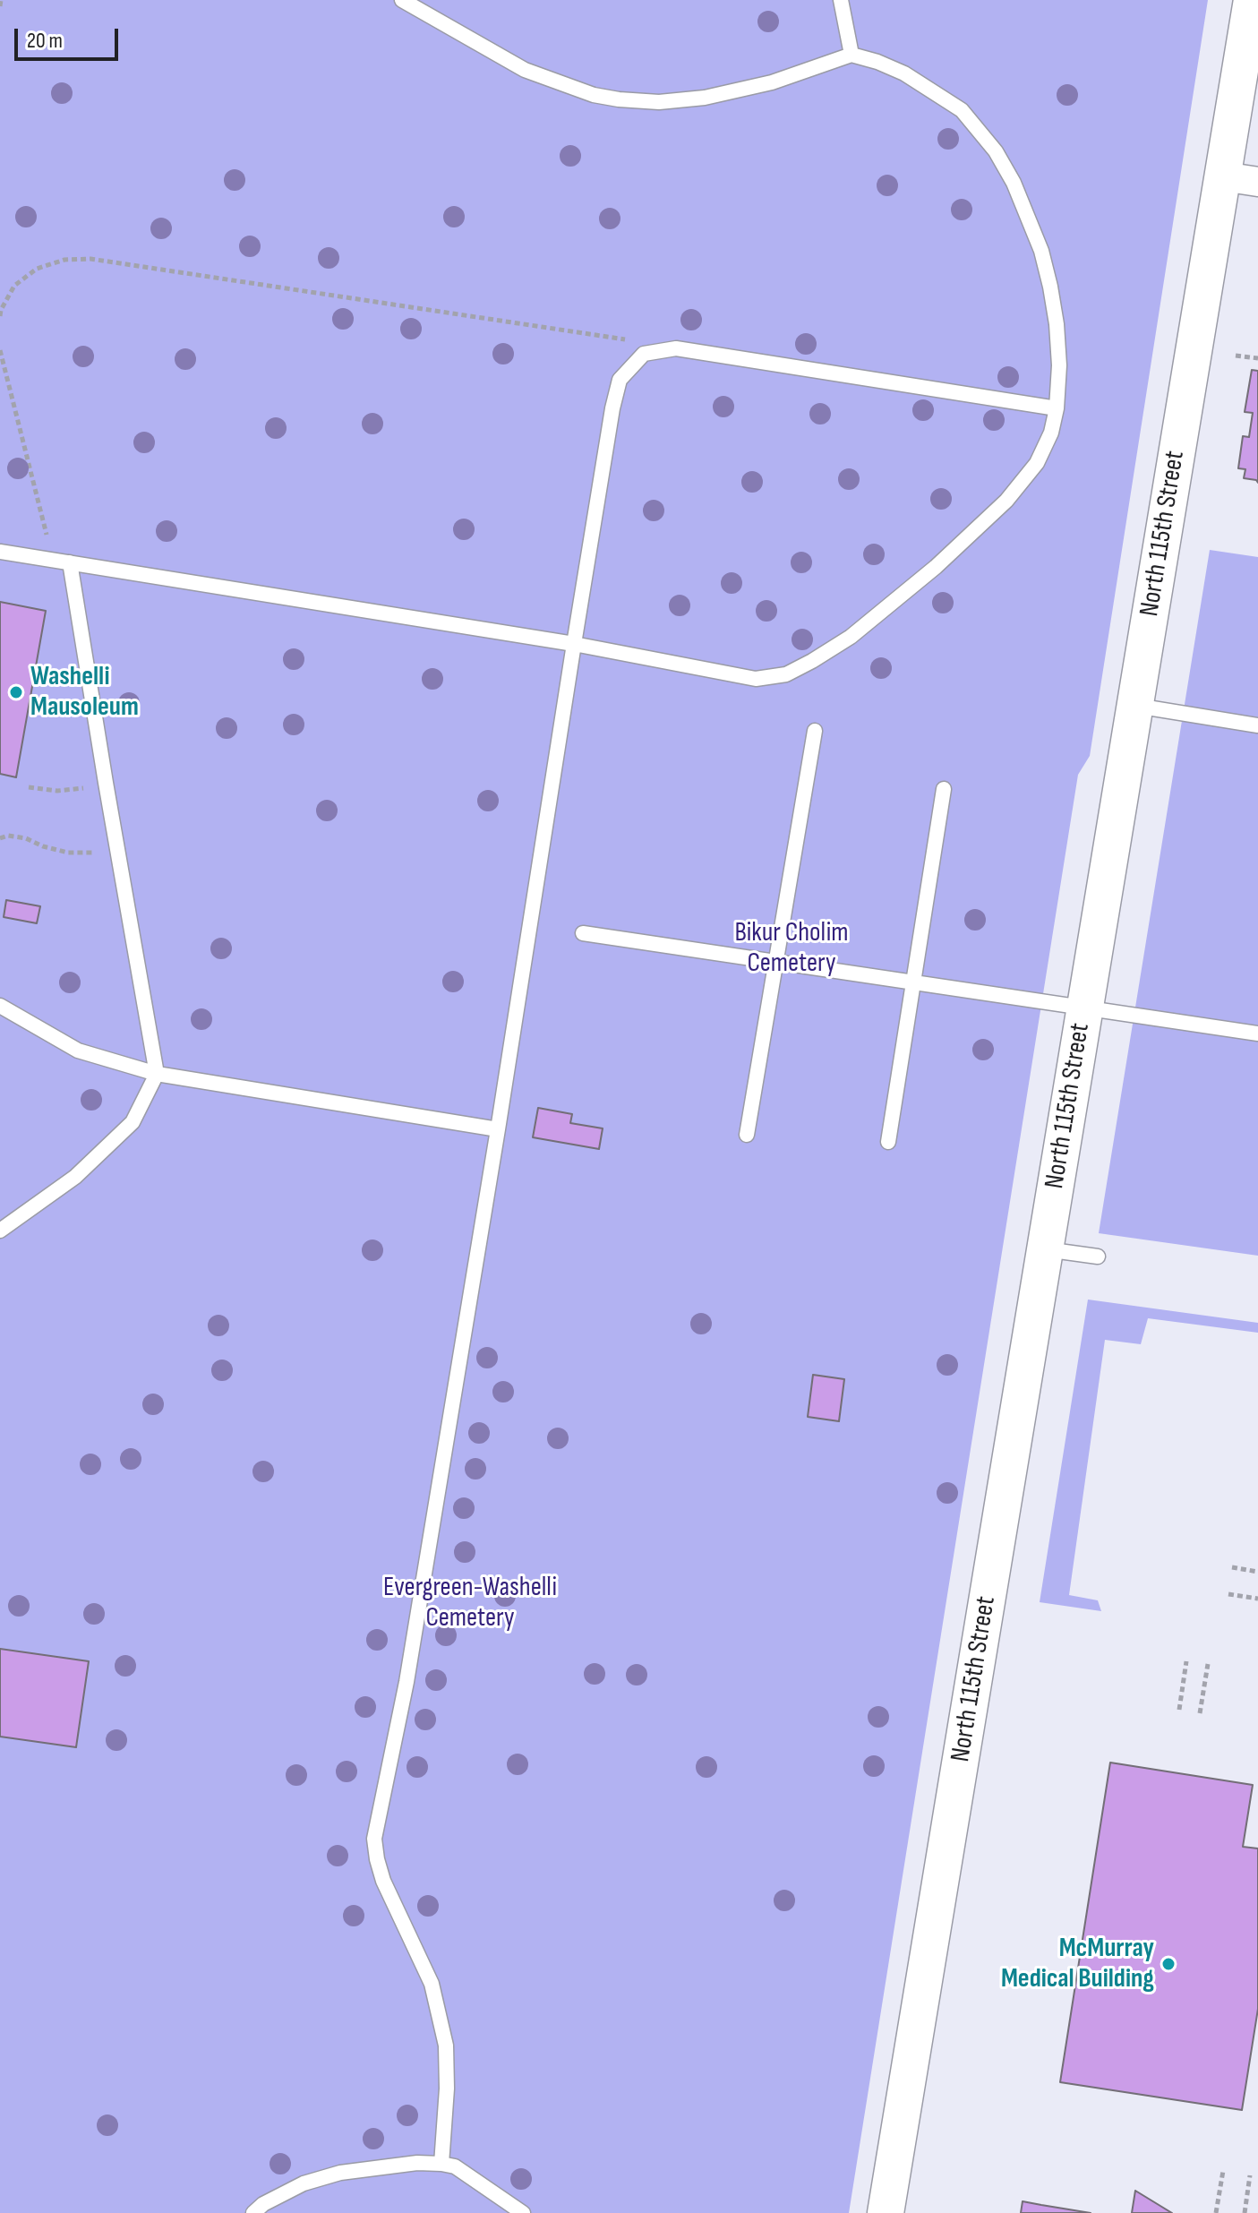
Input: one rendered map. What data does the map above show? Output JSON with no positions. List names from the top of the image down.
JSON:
{
  "streets": {
    "street": ["North 115th Street"]
  },
  "parks": ["Bikur Cholim Cemetery", "Evergreen-Washelli Cemetery"],
  "places": ["Washelli Mausoleum", "McMurray Medical Building"],
  "scale_bar": "20 m"
}
